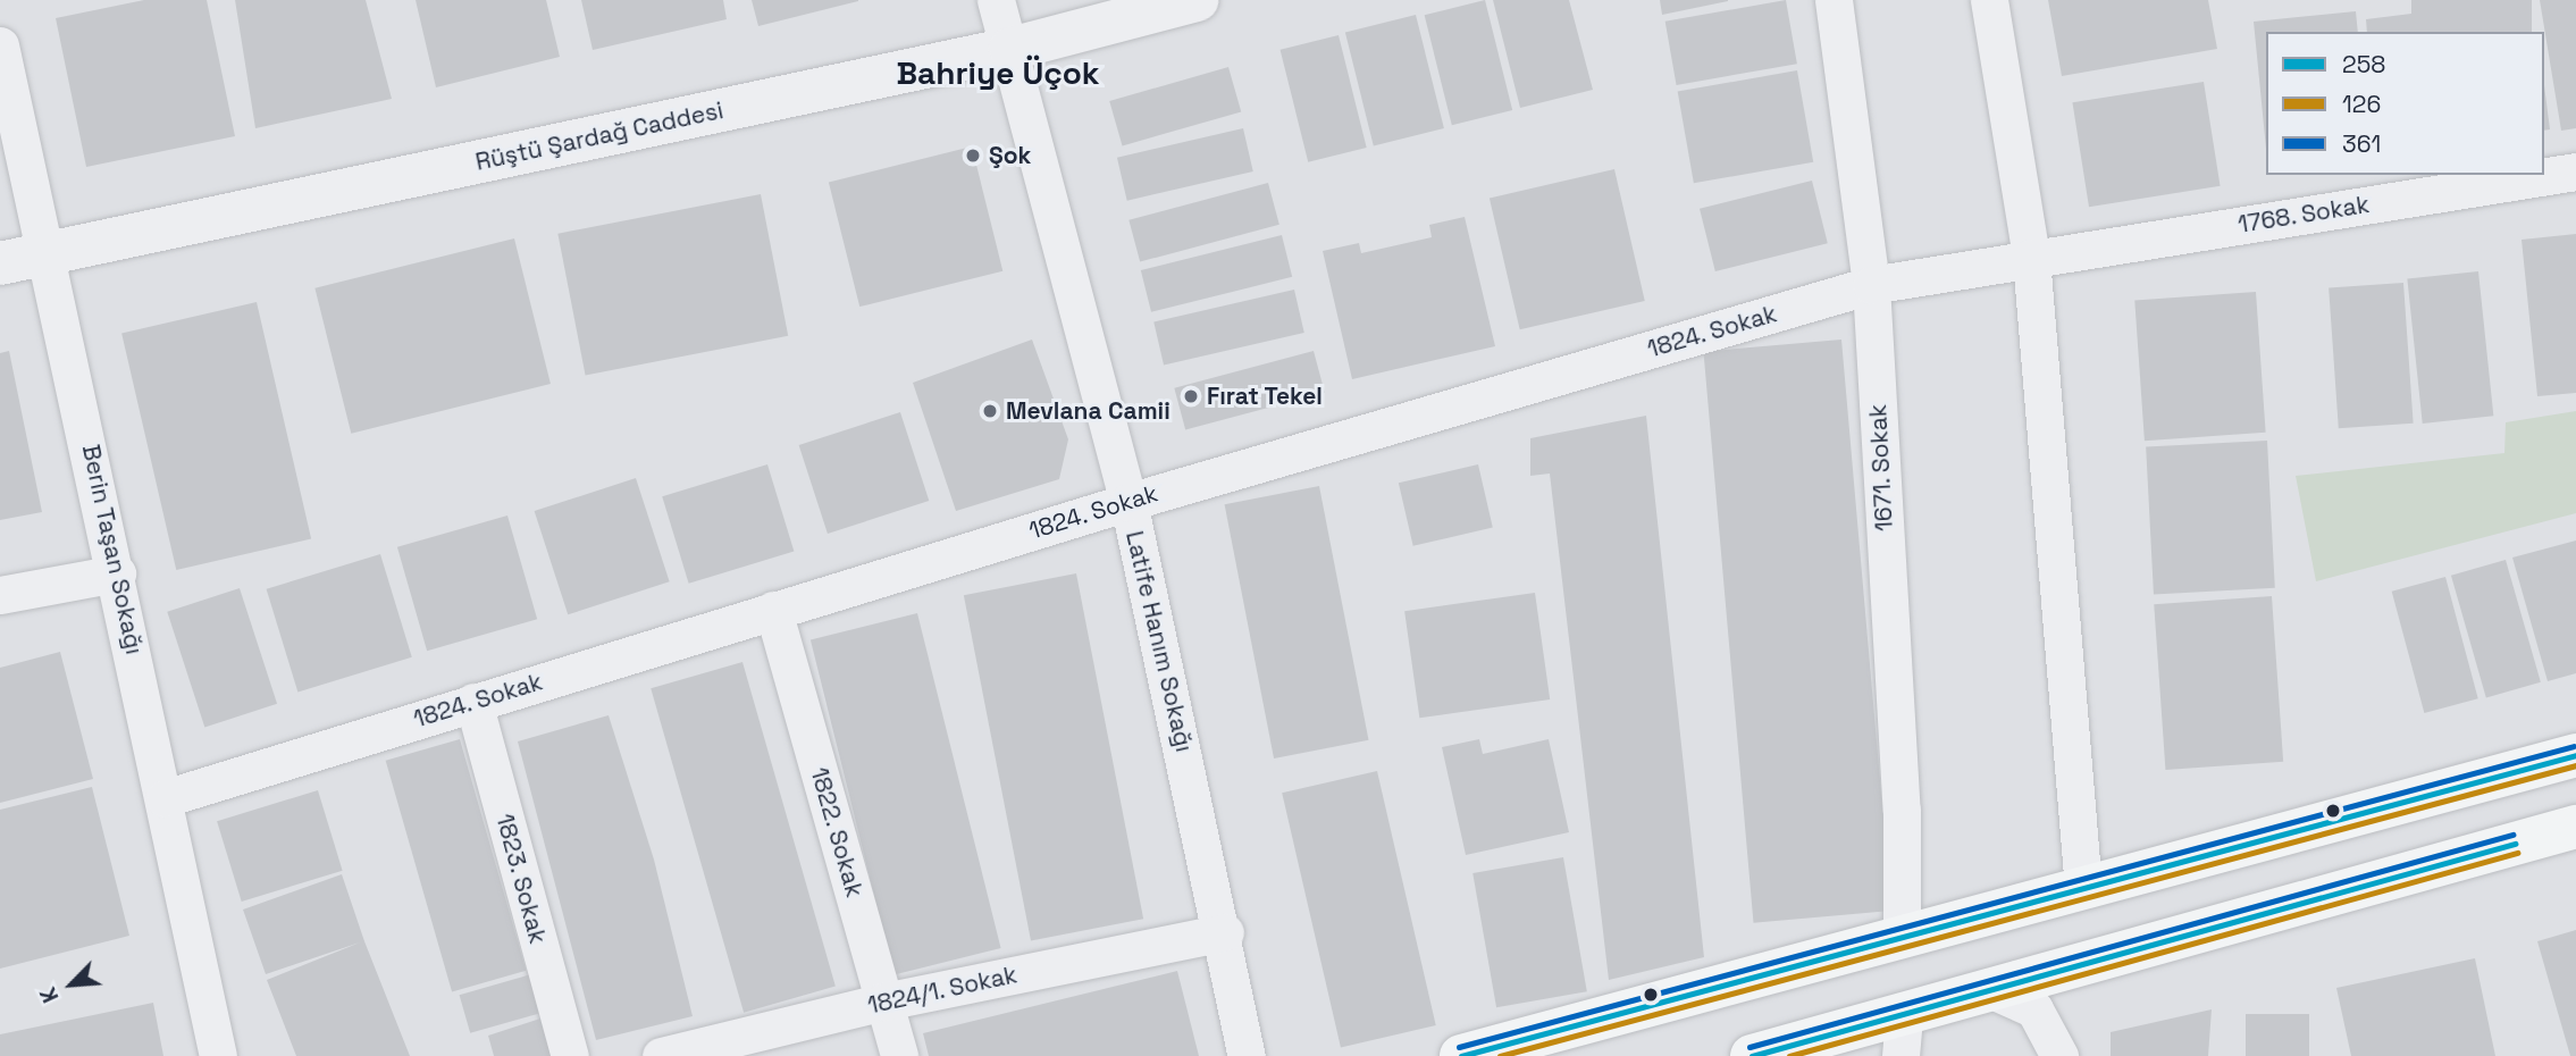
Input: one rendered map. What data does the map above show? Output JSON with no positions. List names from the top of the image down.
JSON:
{
  "streets": {
    "street": [
      "Rüştü Şardağ Caddesi",
      "1768. Sokak",
      "1824. Sokak",
      "1671. Sokak",
      "Berin Taşan Sokağı",
      "Latife Hanım Sokağı",
      "1822. Sokak",
      "1823. Sokak",
      "1824/1. Sokak"
    ]
  },
  "crossings": [
    ["Rüştü Şardağ Caddesi", "Berin Taşan Sokağı"],
    ["Rüştü Şardağ Caddesi", "Latife Hanım Sokağı"],
    ["1768. Sokak", "1824. Sokak"],
    ["1824. Sokak", "1671. Sokak"],
    ["1824. Sokak", "Berin Taşan Sokağı"],
    ["1824. Sokak", "Latife Hanım Sokağı"],
    ["1824. Sokak", "1822. Sokak"],
    ["1824. Sokak", "1823. Sokak"],
    ["Latife Hanım Sokağı", "1824/1. Sokak"],
    ["1822. Sokak", "1824/1. Sokak"]
  ],
  "districts": ["Bahriye Üçok"],
  "places": ["Şok", "Fırat Tekel", "Mevlana Camii"],
  "lines": ["transit line 361", "transit line 258", "transit line 126"],
  "legend": ["258", "126", "361"],
  "north": "bottom left"
}
